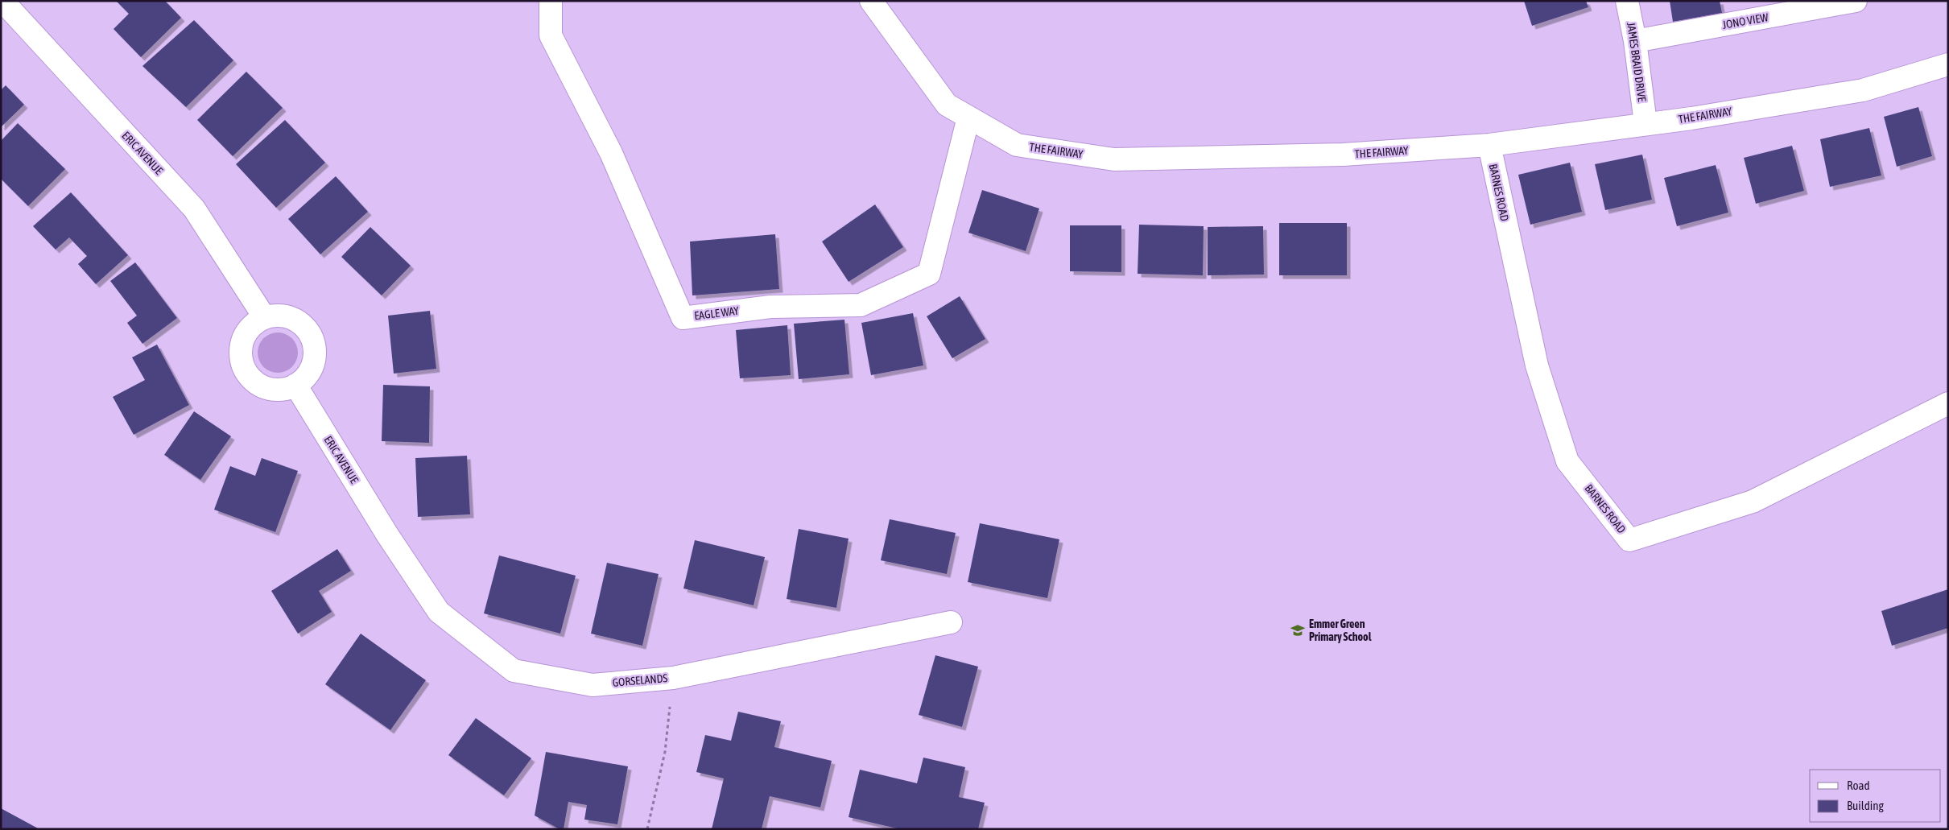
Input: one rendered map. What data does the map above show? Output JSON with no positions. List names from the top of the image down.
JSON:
{
  "streets": {
    "street": [
      "JONO VIEW",
      "JAMES BRAID DRIVE",
      "THE FAIRWAY",
      "ERIC AVENUE",
      "BARNES ROAD",
      "EAGLE WAY",
      "GORSELANDS"
    ]
  },
  "crossings": [
    ["JONO VIEW", "JAMES BRAID DRIVE"],
    ["JAMES BRAID DRIVE", "THE FAIRWAY"],
    ["THE FAIRWAY", "BARNES ROAD"],
    ["THE FAIRWAY", "EAGLE WAY"],
    ["ERIC AVENUE", "GORSELANDS"]
  ],
  "places": {
    "school or university": ["Emmer Green Primary School"]
  },
  "legend": ["Road", "Building"]
}
